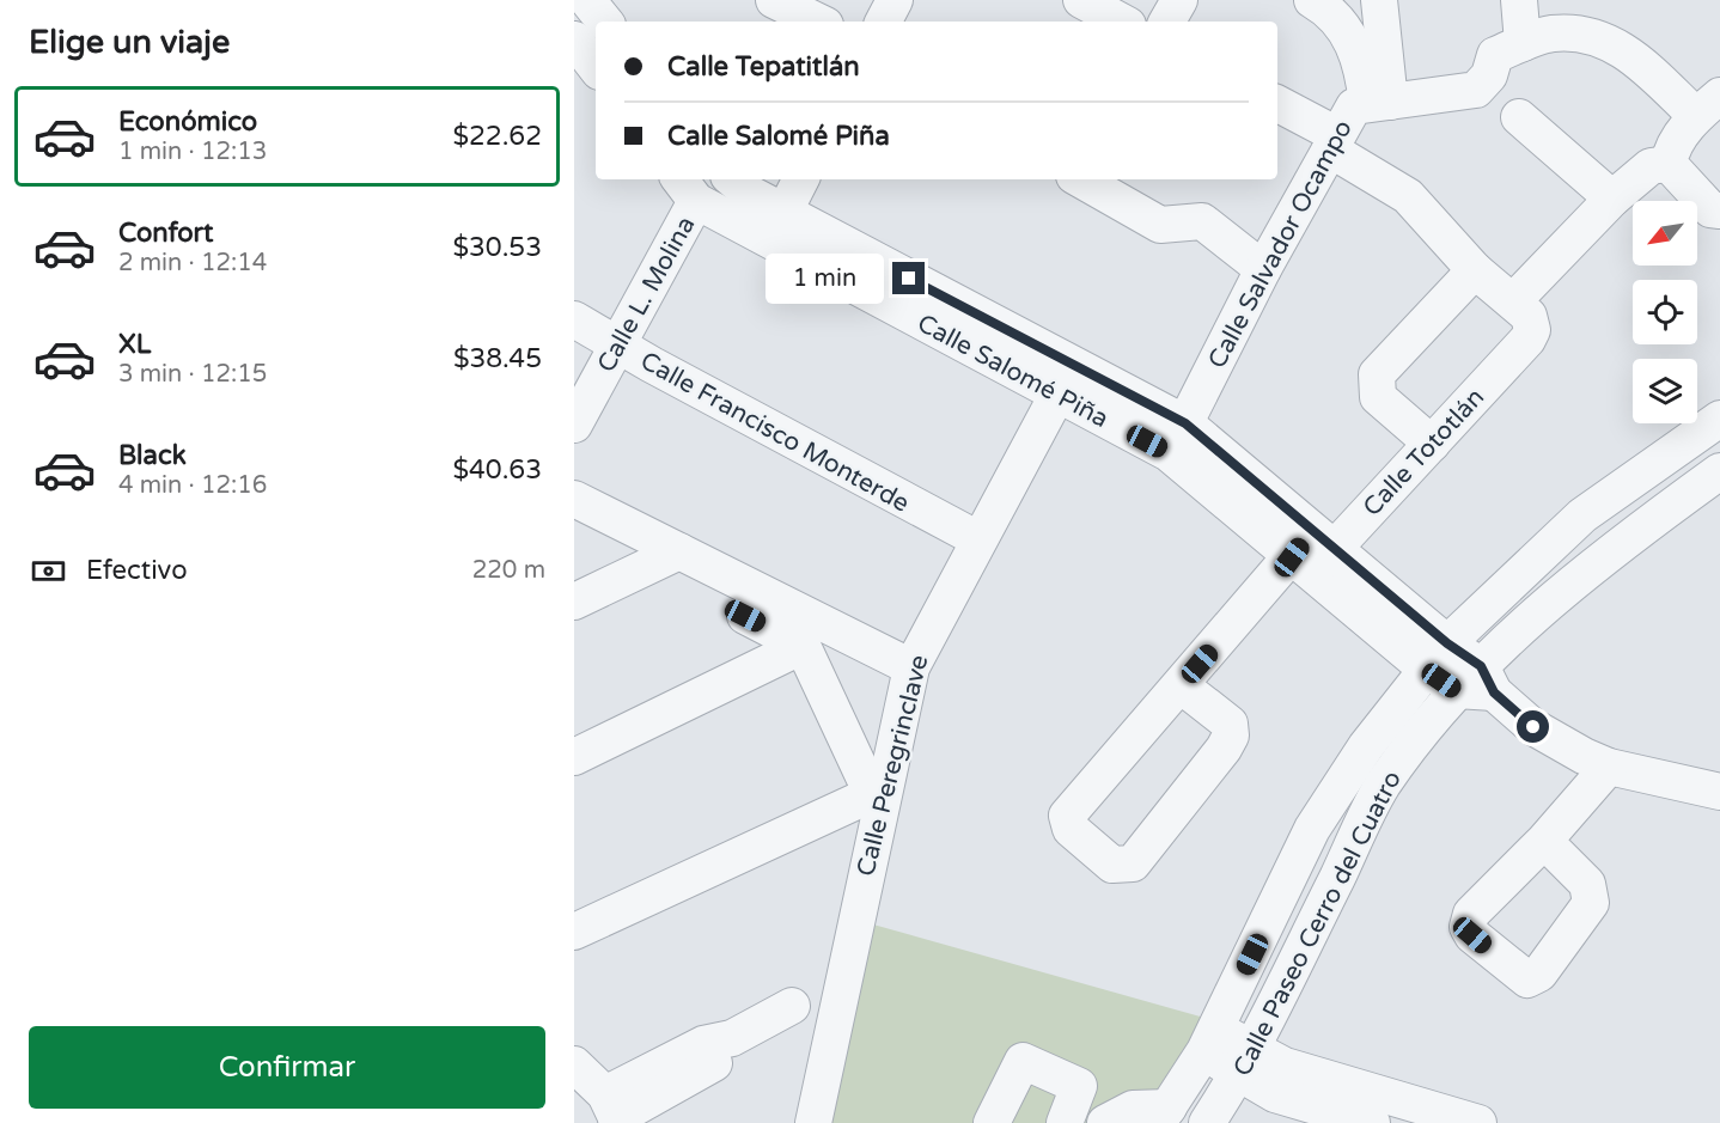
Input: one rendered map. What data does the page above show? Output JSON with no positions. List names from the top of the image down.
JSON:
{
  "streets": {
    "street": [
      "Calle Salvador Ocampo",
      "Calle L. Molina",
      "Calle Salomé Piña",
      "Calle Francisco Monterde",
      "Calle Tototlán",
      "Calle Peregrinclave",
      "Calle Paseo Cerro del Cuatro"
    ]
  },
  "crossings": [
    ["Calle Salvador Ocampo", "Calle Salomé Piña"],
    ["Calle L. Molina", "Calle Salomé Piña"],
    ["Calle L. Molina", "Calle Francisco Monterde"],
    ["Calle Salomé Piña", "Calle Peregrinclave"],
    ["Calle Francisco Monterde", "Calle Peregrinclave"]
  ],
  "north": "bottom left",
  "page": {
    "heading": "Elige un viaje",
    "banner": ["Calle Tepatitlán", "Calle Salomé Piña"],
    "list": [
      {
        "name": "Económico",
        "note": "1 min · 12:13",
        "value": "$22.62"
      },
      {
        "name": "Confort",
        "note": "2 min · 12:14",
        "value": "$30.53"
      },
      {
        "name": "XL",
        "note": "3 min · 12:15",
        "value": "$38.45"
      },
      {
        "name": "Black",
        "note": "4 min · 12:16",
        "value": "$40.63"
      }
    ],
    "bubble": "1 min",
    "pay": ["Efectivo", "220 m"],
    "buttons": "Confirmar"
  }
}
